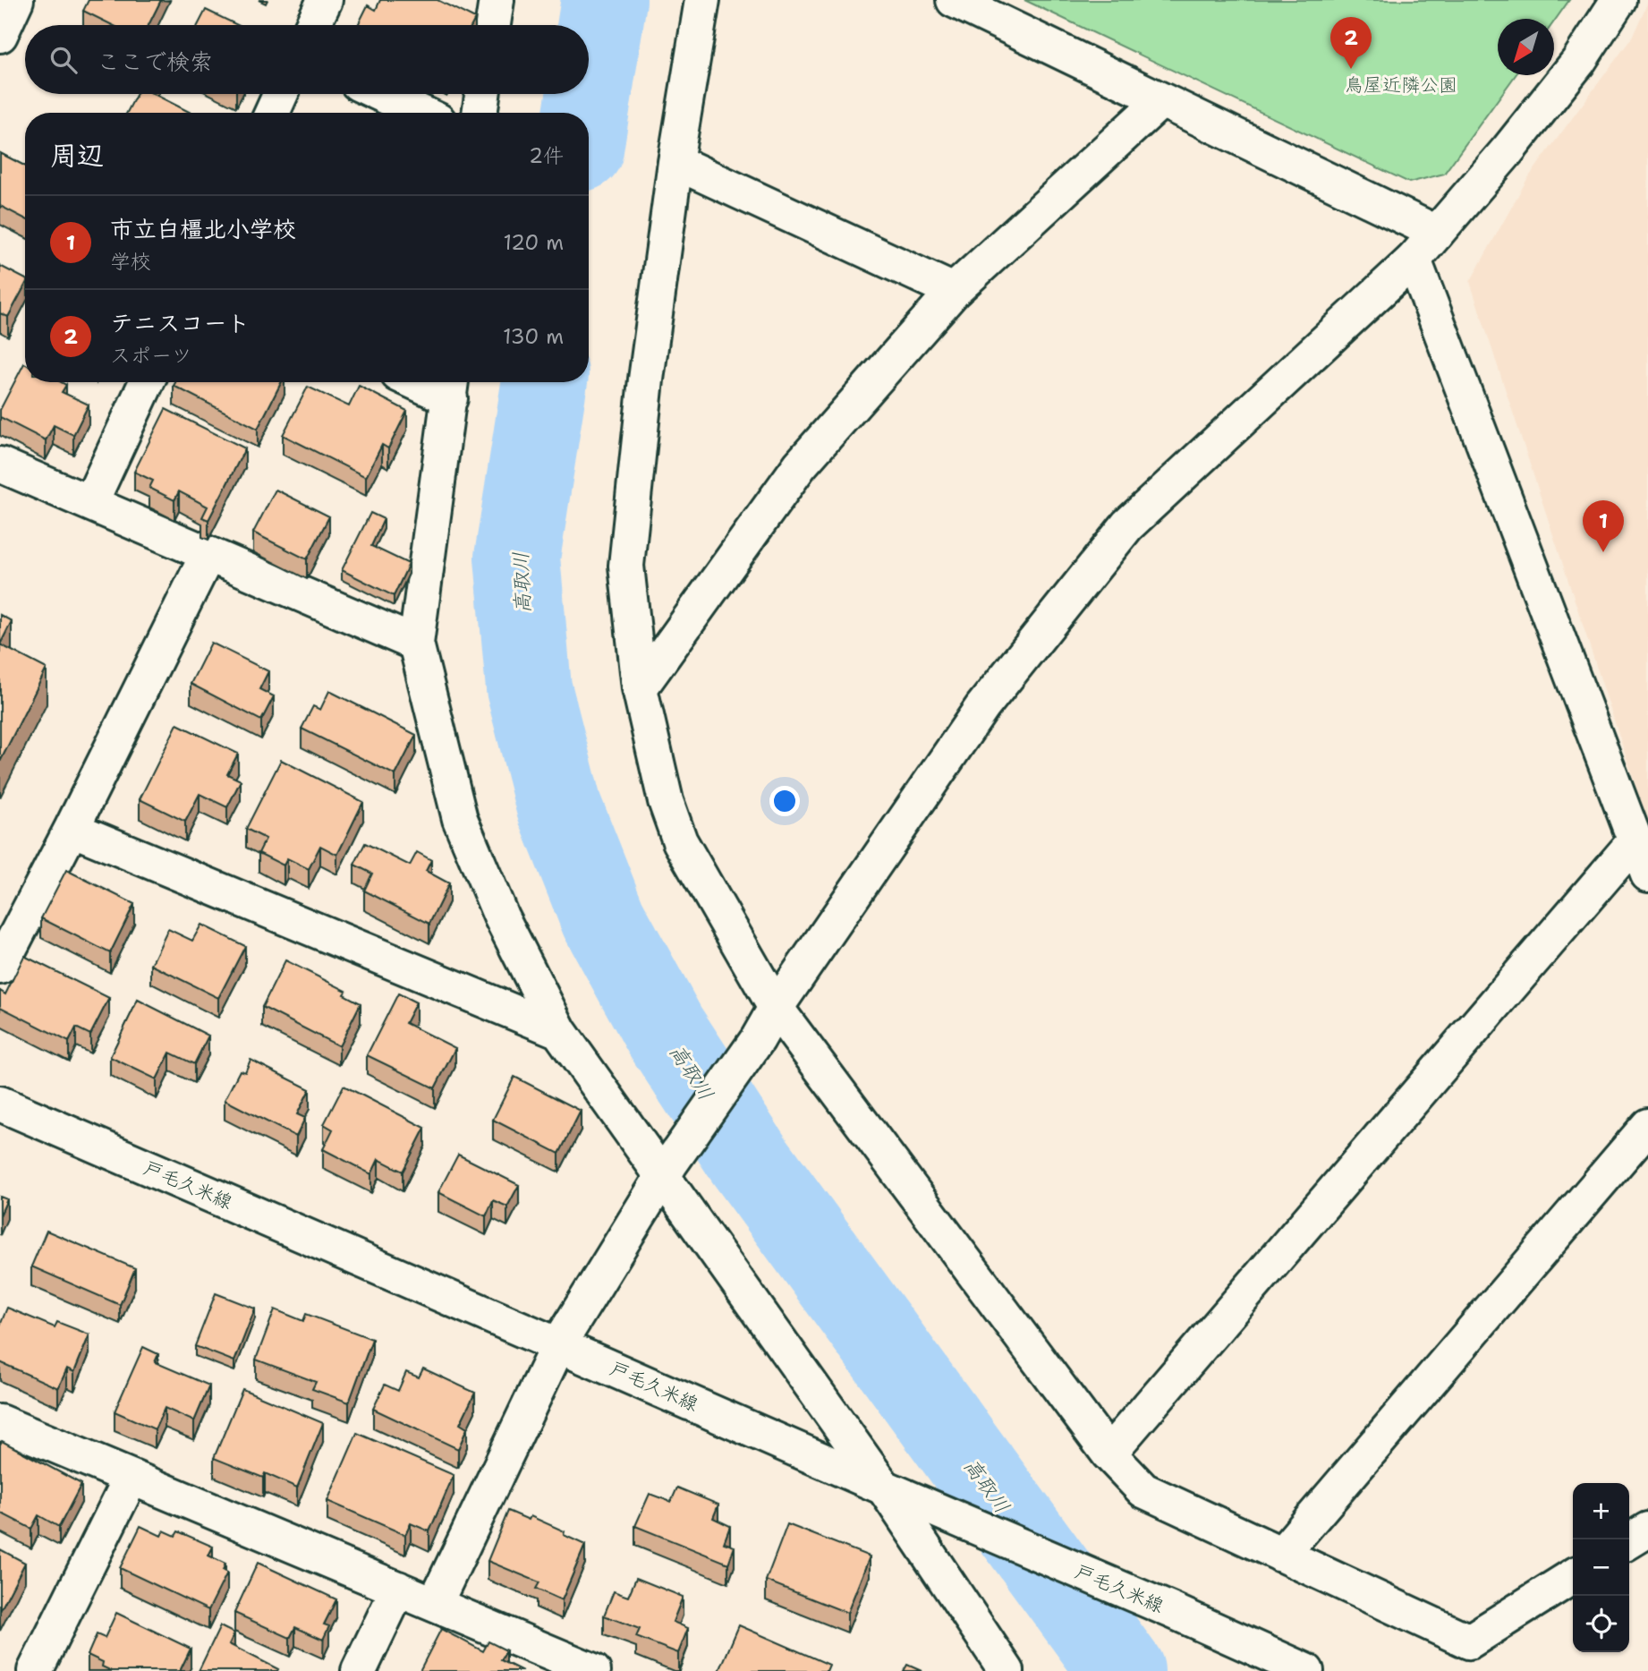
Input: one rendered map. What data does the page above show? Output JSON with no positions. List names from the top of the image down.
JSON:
{
  "streets": {
    "street": ["戸毛久米線"]
  },
  "water": ["高取川"],
  "parks": ["鳥屋近隣公園"],
  "north": "bottom left",
  "page": {
    "pins": ["2", "1"],
    "search": "ここで検索",
    "heading": ["周辺", "2件"],
    "list": [
      {
        "mark": "1",
        "name": "市立白橿北小学校",
        "note": "学校",
        "value": "120 m"
      },
      {
        "mark": "2",
        "name": "テニスコート",
        "note": "スポーツ",
        "value": "130 m"
      }
    ],
    "map_buttons": ["+", "−"]
  }
}
